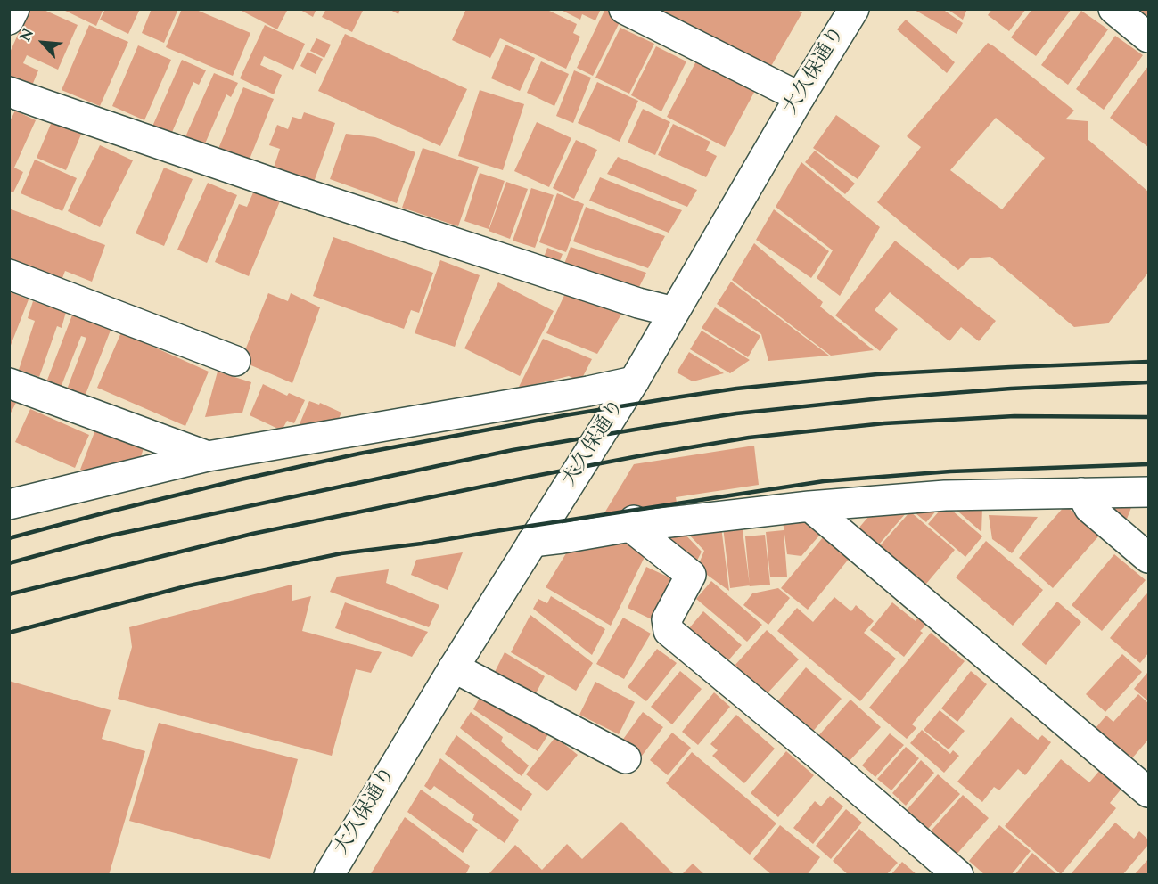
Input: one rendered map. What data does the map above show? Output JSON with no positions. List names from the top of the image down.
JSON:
{
  "streets": {
    "main road": ["大久保通り"]
  },
  "north": "top left"
}
